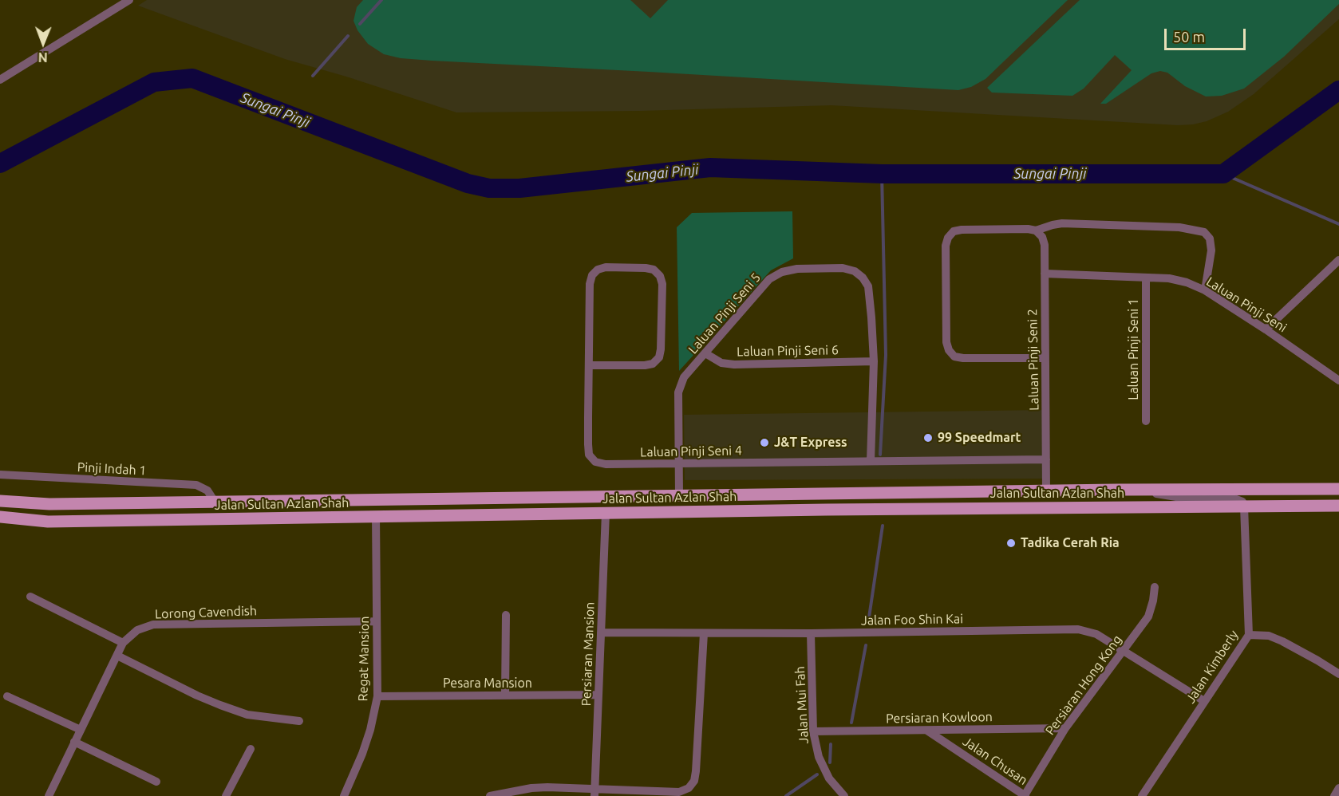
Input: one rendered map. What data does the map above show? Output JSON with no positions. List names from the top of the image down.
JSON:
{
  "streets": {
    "main road": ["Jalan Sultan Azlan Shah"],
    "street": [
      "Laluan Pinji Seni",
      "Laluan Pinji Seni 5",
      "Laluan Pinji Seni 1",
      "Laluan Pinji Seni 6",
      "Laluan Pinji Seni 2",
      "Laluan Pinji Seni 4",
      "Pinji Indah 1",
      "Lorong Cavendish",
      "Jalan Foo Shin Kai",
      "Persiaran Mansion",
      "Regat Mansion",
      "Jalan Kimberly",
      "Pesara Mansion",
      "Persiaran Hong Kong",
      "Jalan Mui Fah",
      "Persiaran Kowloon",
      "Jalan Chusan"
    ]
  },
  "crossings": [
    ["Laluan Pinji Seni", "Laluan Pinji Seni 1"],
    ["Laluan Pinji Seni", "Laluan Pinji Seni 2"],
    ["Laluan Pinji Seni 5", "Laluan Pinji Seni 6"],
    ["Laluan Pinji Seni 5", "Laluan Pinji Seni 4"],
    ["Laluan Pinji Seni 5", "Jalan Sultan Azlan Shah"],
    ["Laluan Pinji Seni 2", "Laluan Pinji Seni 4"],
    ["Laluan Pinji Seni 2", "Jalan Sultan Azlan Shah"],
    ["Pinji Indah 1", "Jalan Sultan Azlan Shah"],
    ["Jalan Sultan Azlan Shah", "Persiaran Mansion"],
    ["Jalan Sultan Azlan Shah", "Regat Mansion"],
    ["Jalan Sultan Azlan Shah", "Jalan Kimberly"],
    ["Lorong Cavendish", "Regat Mansion"],
    ["Jalan Foo Shin Kai", "Persiaran Mansion"],
    ["Jalan Foo Shin Kai", "Jalan Kimberly"],
    ["Jalan Foo Shin Kai", "Persiaran Hong Kong"],
    ["Jalan Foo Shin Kai", "Jalan Mui Fah"],
    ["Persiaran Mansion", "Pesara Mansion"],
    ["Regat Mansion", "Pesara Mansion"],
    ["Persiaran Hong Kong", "Persiaran Kowloon"],
    ["Persiaran Hong Kong", "Jalan Chusan"],
    ["Jalan Mui Fah", "Persiaran Kowloon"],
    ["Persiaran Kowloon", "Jalan Chusan"]
  ],
  "water": ["Sungai Pinji"],
  "places": ["99 Speedmart", "J&T Express", "Tadika Cerah Ria"],
  "scale_bar": "50 m",
  "north": "bottom"
}
